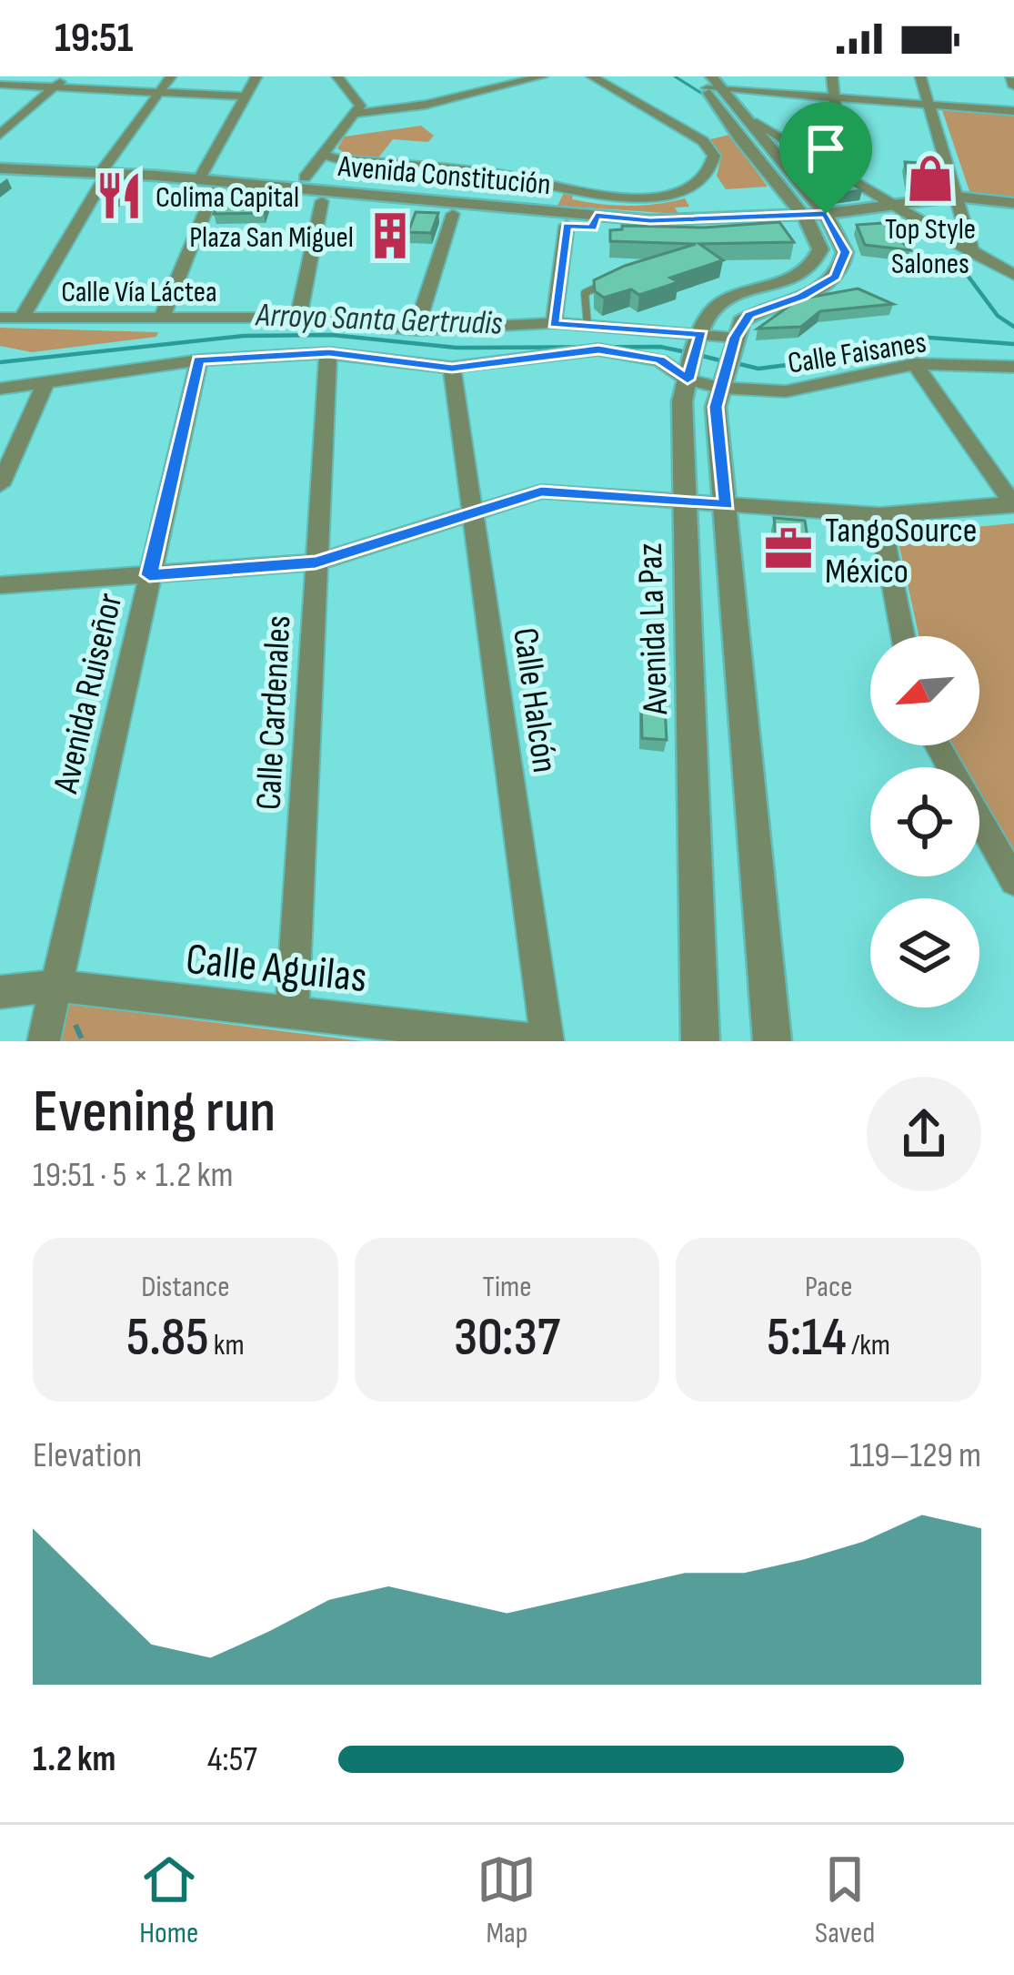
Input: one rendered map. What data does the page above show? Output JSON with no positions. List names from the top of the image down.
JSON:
{
  "streets": {
    "street": [
      "Avenida Constitución",
      "Calle Vía Láctea",
      "Calle Faisanes",
      "Avenida La Paz",
      "Avenida Ruiseñor",
      "Calle Halcón",
      "Calle Cardenales",
      "Calle Aguilas"
    ]
  },
  "crossings": [
    ["Calle Vía Láctea", "Calle Faisanes"],
    ["Calle Vía Láctea", "Avenida La Paz"],
    ["Calle Faisanes", "Avenida La Paz"],
    ["Calle Faisanes", "Avenida Ruiseñor"],
    ["Calle Faisanes", "Calle Halcón"],
    ["Calle Faisanes", "Calle Cardenales"],
    ["Avenida Ruiseñor", "Calle Aguilas"],
    ["Calle Halcón", "Calle Aguilas"],
    ["Calle Cardenales", "Calle Aguilas"]
  ],
  "water": ["Arroyo Santa Gertrudis"],
  "places": {
    "shop": ["Top Style Salones"],
    "restaurant": ["Colima Capital"],
    "building": ["Plaza San Miguel"],
    "office": ["TangoSource México"]
  },
  "north": "bottom left",
  "page": {
    "status": "19:51",
    "heading": ["Evening run", "19:51 · 5 × 1.2 km"],
    "stats": [
      ["Distance", "5.85 km"],
      ["Time", "30:37"],
      ["Pace", "5:14 /km"]
    ],
    "chart": ["Elevation", "119–129 m"],
    "list": [
      {
        "name": "1.2 km",
        "note": "4:57"
      }
    ],
    "tabs": ["Home", "Map", "Saved"]
  }
}
